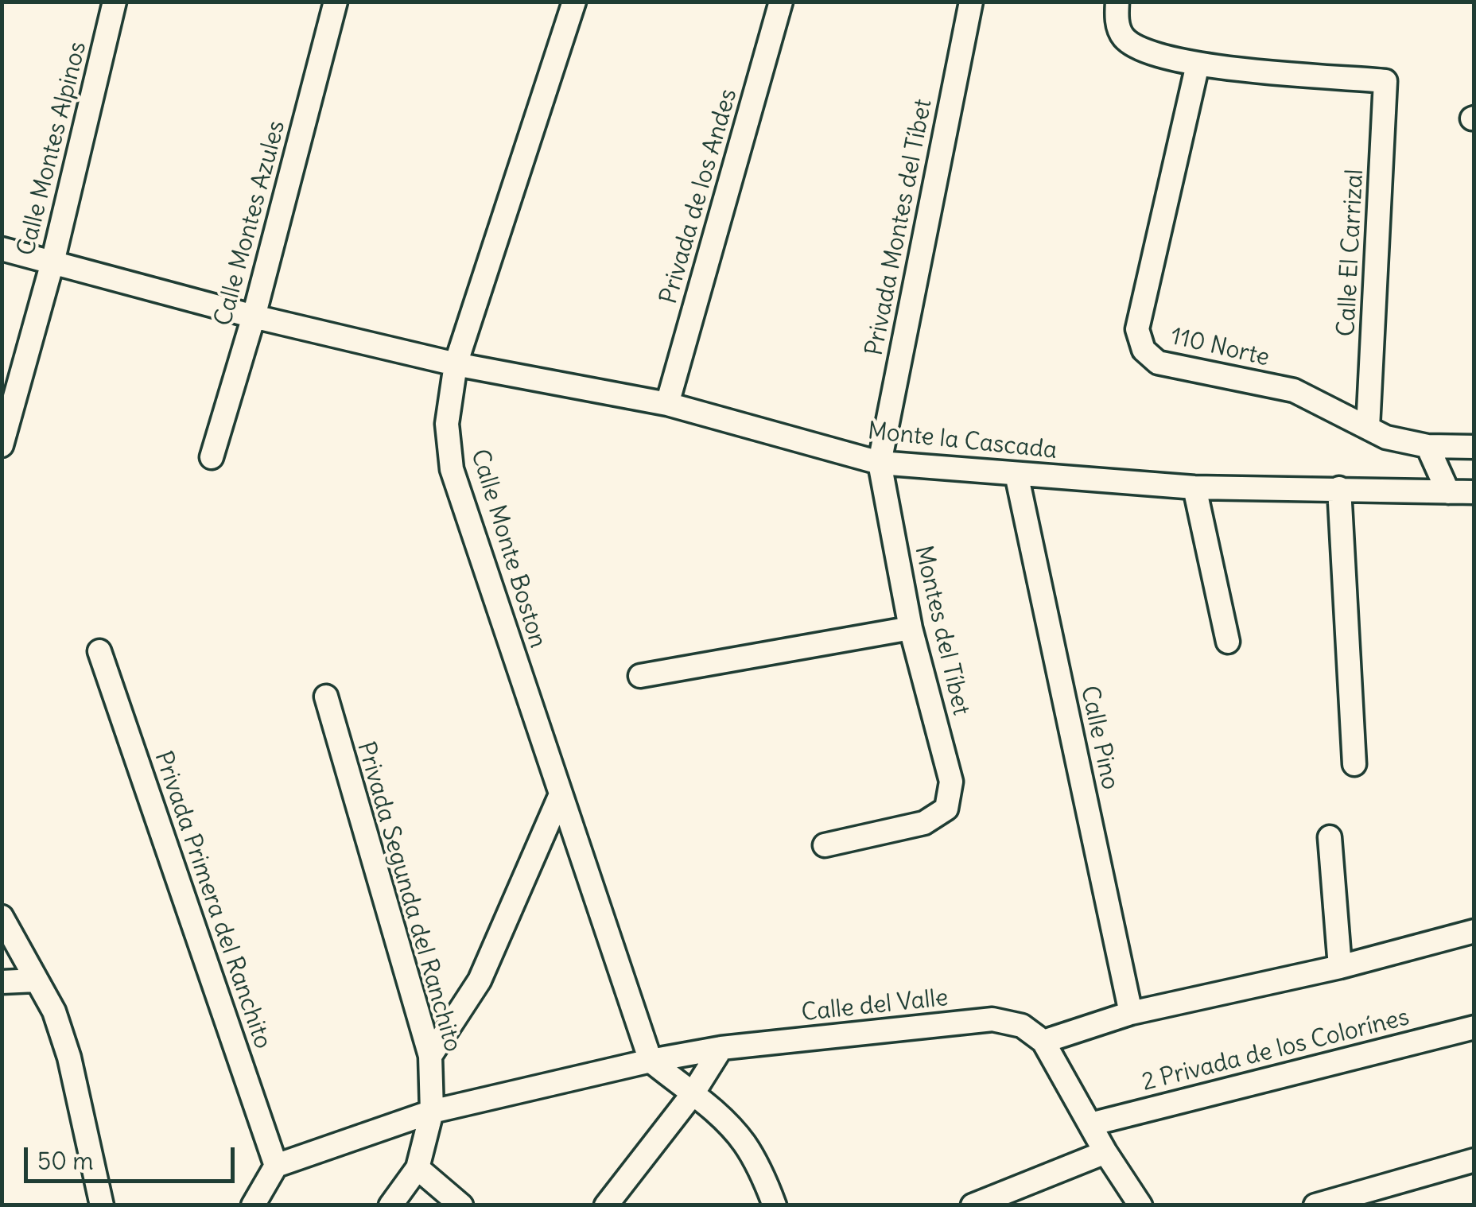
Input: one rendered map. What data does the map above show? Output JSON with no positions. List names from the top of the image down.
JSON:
{
  "streets": {
    "street": [
      "Calle Montes Alpinos",
      "Privada de los Andes",
      "Calle Montes Azules",
      "Privada Montes del Tíbet",
      "Calle El Carrizal",
      "110 Norte",
      "Monte la Cascada",
      "Calle Monte Boston",
      "Montes del Tíbet",
      "Calle Pino",
      "Privada Segunda del Ranchito",
      "Privada Primera del Ranchito",
      "Calle del Valle",
      "2 Privada de los Colorínes"
    ]
  },
  "crossings": [
    ["Calle Montes Alpinos", "Monte la Cascada"],
    ["Privada de los Andes", "Monte la Cascada"],
    ["Calle Montes Azules", "Monte la Cascada"],
    ["Privada Montes del Tíbet", "Monte la Cascada"],
    ["Privada Montes del Tíbet", "Montes del Tíbet"],
    ["Calle El Carrizal", "110 Norte"],
    ["Monte la Cascada", "Calle Monte Boston"],
    ["Monte la Cascada", "Montes del Tíbet"],
    ["Monte la Cascada", "Calle Pino"],
    ["Calle Monte Boston", "Calle del Valle"],
    ["Privada Segunda del Ranchito", "Calle del Valle"],
    ["Privada Primera del Ranchito", "Calle del Valle"]
  ],
  "scale_bar": "50 m"
}
